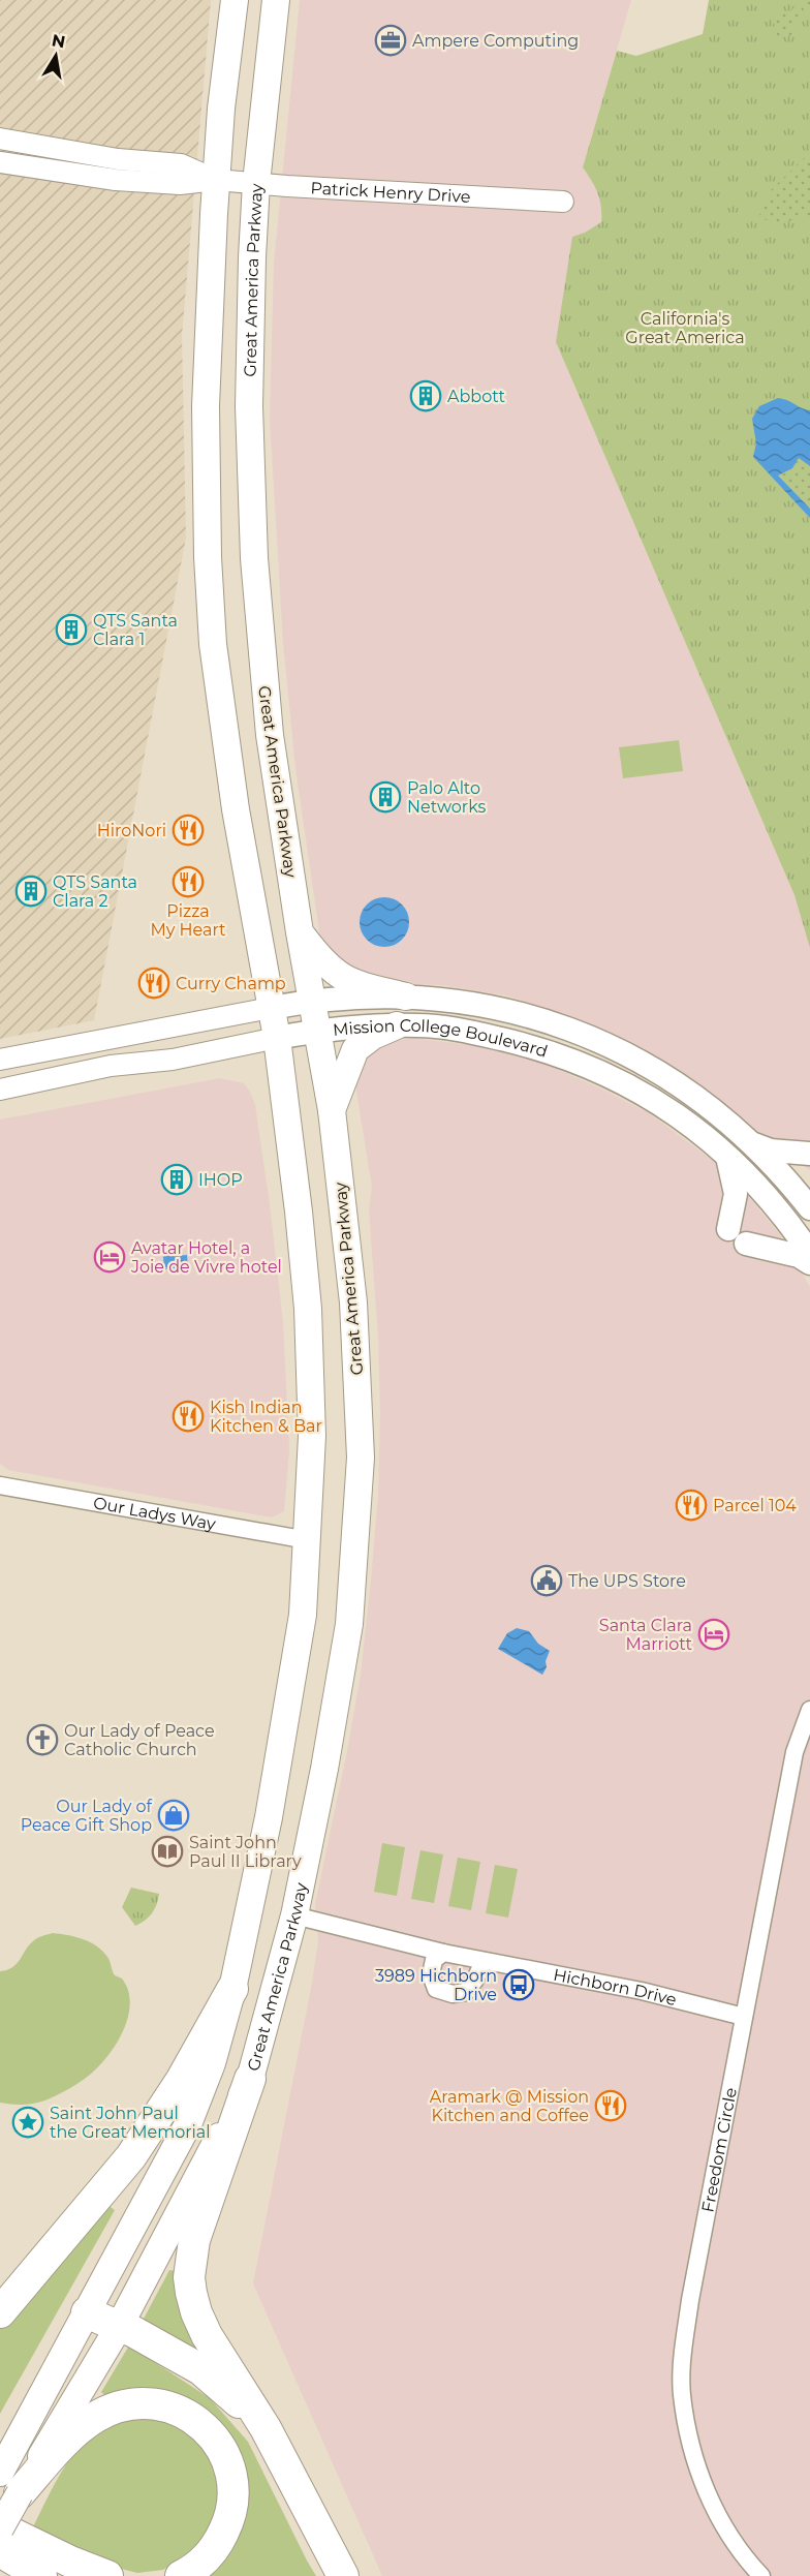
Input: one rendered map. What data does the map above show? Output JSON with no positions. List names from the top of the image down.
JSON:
{
  "streets": {
    "main road": ["Great America Parkway", "Mission College Boulevard"],
    "street": [
      "Patrick Henry Drive",
      "Our Ladys Way",
      "Hichborn Drive",
      "Freedom Circle"
    ]
  },
  "crossings": [
    ["Patrick Henry Drive", "Great America Parkway"],
    ["Great America Parkway", "Mission College Boulevard"],
    ["Great America Parkway", "Hichborn Drive"],
    ["Hichborn Drive", "Freedom Circle"]
  ],
  "parks": ["California's Great America"],
  "places": {
    "office": ["Ampere Computing"],
    "building": [
      "Abbott",
      "QTS Santa Clara 1",
      "Palo Alto Networks",
      "QTS Santa Clara 2",
      "IHOP"
    ],
    "restaurant": [
      "HiroNori",
      "Pizza My Heart",
      "Curry Champ",
      "Kish Indian Kitchen & Bar",
      "Parcel 104",
      "Aramark @ Mission Kitchen and Coffee"
    ],
    "hotel": ["Avatar Hotel, a Joie de Vivre hotel", "Santa Clara Marriott"],
    "public building": ["The UPS Store"],
    "church": ["Our Lady of Peace Catholic Church"],
    "shop": ["Our Lady of Peace Gift Shop"],
    "library": ["Saint John Paul II Library"],
    "bus stop": ["3989 Hichborn Drive"],
    "place": ["Saint John Paul the Great Memorial"]
  },
  "north": "top"
}
